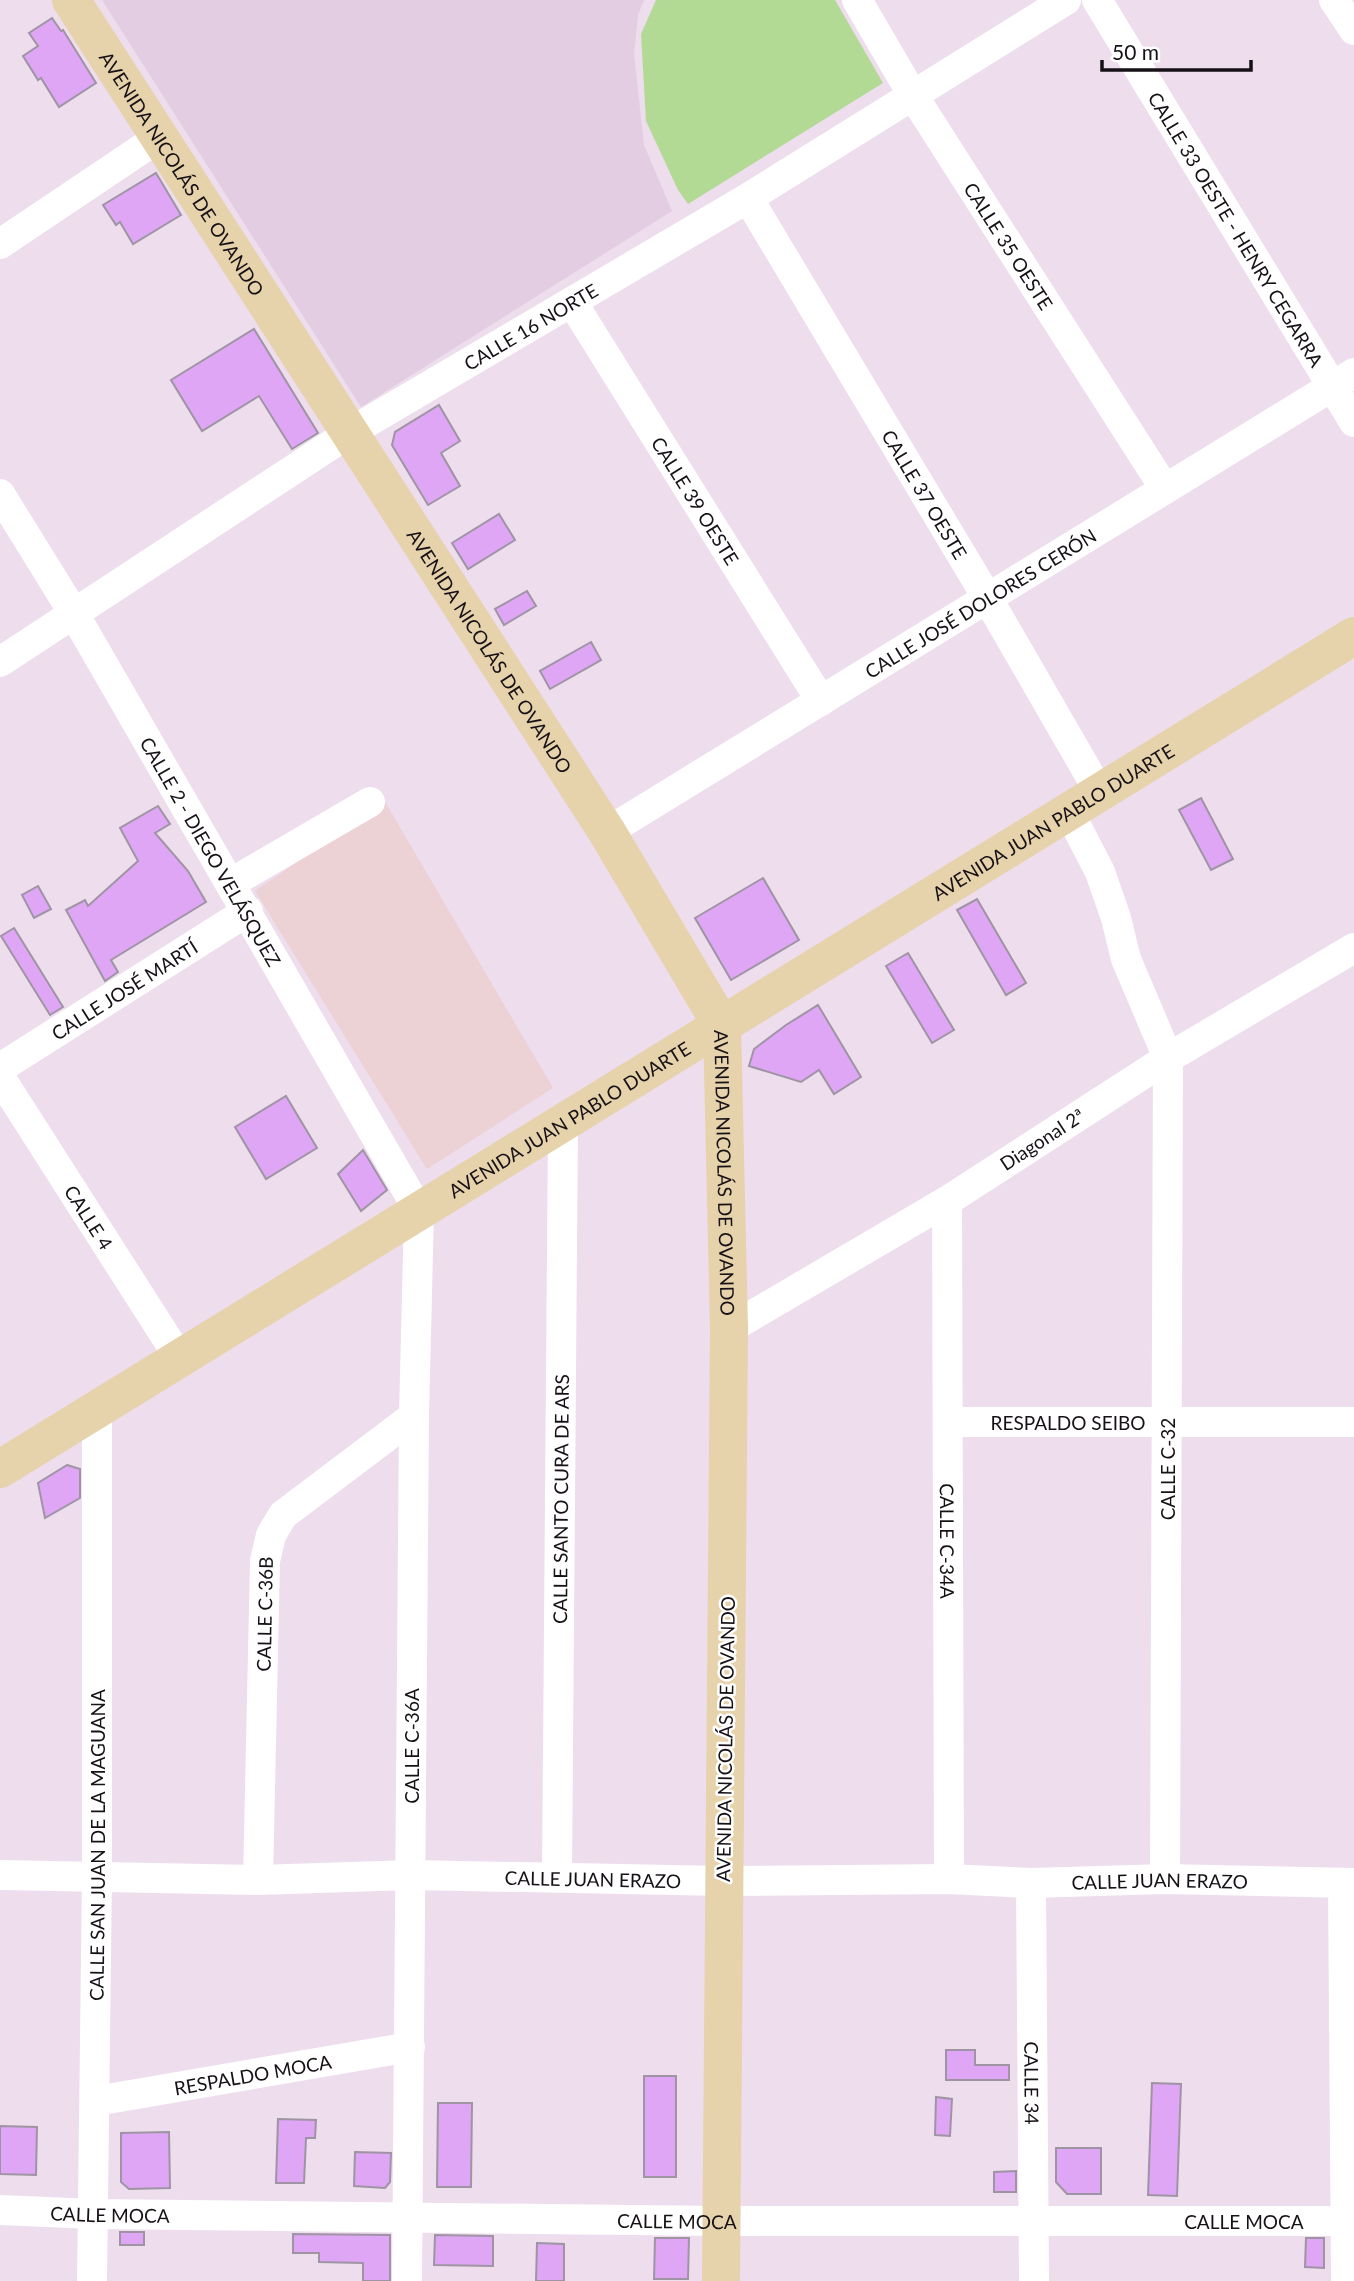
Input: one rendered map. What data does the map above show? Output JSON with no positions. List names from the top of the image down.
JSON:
{
  "streets": {
    "main road": ["AVENIDA NICOLÁS DE OVANDO", "AVENIDA JUAN PABLO DUARTE"],
    "street": [
      "CALLE 33 OESTE - HENRY CEGARRA",
      "CALLE 35 OESTE",
      "CALLE 16 NORTE",
      "CALLE 37 OESTE",
      "CALLE 39 OESTE",
      "CALLE JOSÉ DOLORES CERÓN",
      "CALLE 2 - DIEGO VELÁSQUEZ",
      "CALLE JOSÉ MARTÍ",
      "Diagonal 2ª",
      "CALLE 4",
      "RESPALDO SEIBO",
      "CALLE C-32",
      "CALLE SANTO CURA DE ARS",
      "CALLE C-34A",
      "CALLE C-36B",
      "CALLE C-36A",
      "CALLE SAN JUAN DE LA MAGUANA",
      "CALLE JUAN ERAZO",
      "RESPALDO MOCA",
      "CALLE 34",
      "CALLE MOCA"
    ]
  },
  "crossings": [
    ["AVENIDA NICOLÁS DE OVANDO", "CALLE 16 NORTE"],
    ["AVENIDA NICOLÁS DE OVANDO", "CALLE JOSÉ DOLORES CERÓN"],
    ["AVENIDA NICOLÁS DE OVANDO", "AVENIDA JUAN PABLO DUARTE"],
    ["AVENIDA NICOLÁS DE OVANDO", "Diagonal 2ª"],
    ["AVENIDA NICOLÁS DE OVANDO", "CALLE JUAN ERAZO"],
    ["AVENIDA NICOLÁS DE OVANDO", "CALLE MOCA"],
    ["CALLE 33 OESTE - HENRY CEGARRA", "CALLE JOSÉ DOLORES CERÓN"],
    ["CALLE 35 OESTE", "CALLE 16 NORTE"],
    ["CALLE 35 OESTE", "CALLE JOSÉ DOLORES CERÓN"],
    ["CALLE 16 NORTE", "CALLE 37 OESTE"],
    ["CALLE 16 NORTE", "CALLE 39 OESTE"],
    ["CALLE 16 NORTE", "CALLE 2 - DIEGO VELÁSQUEZ"],
    ["CALLE 37 OESTE", "CALLE JOSÉ DOLORES CERÓN"],
    ["CALLE 37 OESTE", "AVENIDA JUAN PABLO DUARTE"],
    ["CALLE 37 OESTE", "Diagonal 2ª"],
    ["CALLE 37 OESTE", "CALLE C-32"],
    ["CALLE 39 OESTE", "CALLE JOSÉ DOLORES CERÓN"],
    ["AVENIDA JUAN PABLO DUARTE", "CALLE 2 - DIEGO VELÁSQUEZ"],
    ["AVENIDA JUAN PABLO DUARTE", "CALLE 4"],
    ["AVENIDA JUAN PABLO DUARTE", "CALLE SANTO CURA DE ARS"],
    ["AVENIDA JUAN PABLO DUARTE", "CALLE C-36A"],
    ["AVENIDA JUAN PABLO DUARTE", "CALLE SAN JUAN DE LA MAGUANA"],
    ["CALLE 2 - DIEGO VELÁSQUEZ", "CALLE JOSÉ MARTÍ"],
    ["CALLE 2 - DIEGO VELÁSQUEZ", "CALLE C-36A"],
    ["Diagonal 2ª", "CALLE C-32"],
    ["Diagonal 2ª", "CALLE C-34A"],
    ["RESPALDO SEIBO", "CALLE C-32"],
    ["RESPALDO SEIBO", "CALLE C-34A"],
    ["CALLE C-32", "CALLE JUAN ERAZO"],
    ["CALLE SANTO CURA DE ARS", "CALLE JUAN ERAZO"],
    ["CALLE C-34A", "CALLE JUAN ERAZO"],
    ["CALLE C-36B", "CALLE C-36A"],
    ["CALLE C-36B", "CALLE JUAN ERAZO"],
    ["CALLE C-36A", "CALLE JUAN ERAZO"],
    ["CALLE C-36A", "RESPALDO MOCA"],
    ["CALLE C-36A", "CALLE MOCA"],
    ["CALLE SAN JUAN DE LA MAGUANA", "CALLE JUAN ERAZO"],
    ["CALLE SAN JUAN DE LA MAGUANA", "RESPALDO MOCA"],
    ["CALLE SAN JUAN DE LA MAGUANA", "CALLE MOCA"],
    ["CALLE JUAN ERAZO", "CALLE 34"],
    ["CALLE 34", "CALLE MOCA"]
  ],
  "scale_bar": "50 m"
}
